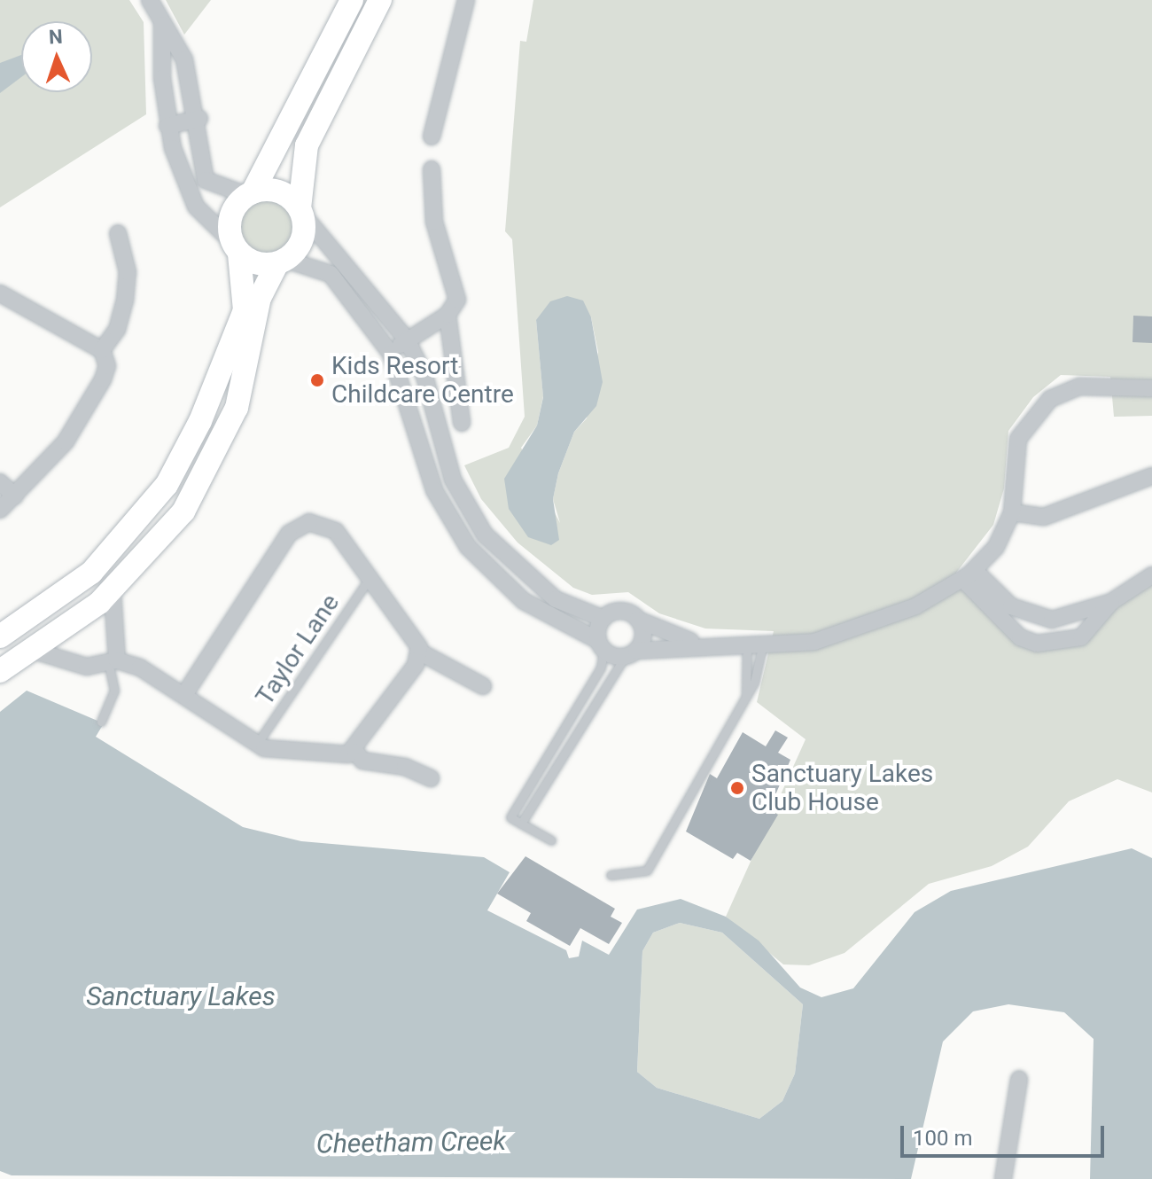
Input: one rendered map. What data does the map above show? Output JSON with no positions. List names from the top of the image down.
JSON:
{
  "streets": {
    "lane": ["Taylor Lane"]
  },
  "water": ["Sanctuary Lakes", "Cheetham Creek"],
  "places": ["Kids Resort Childcare Centre", "Sanctuary Lakes Club House"],
  "scale_bar": "100 m",
  "north": "top"
}
